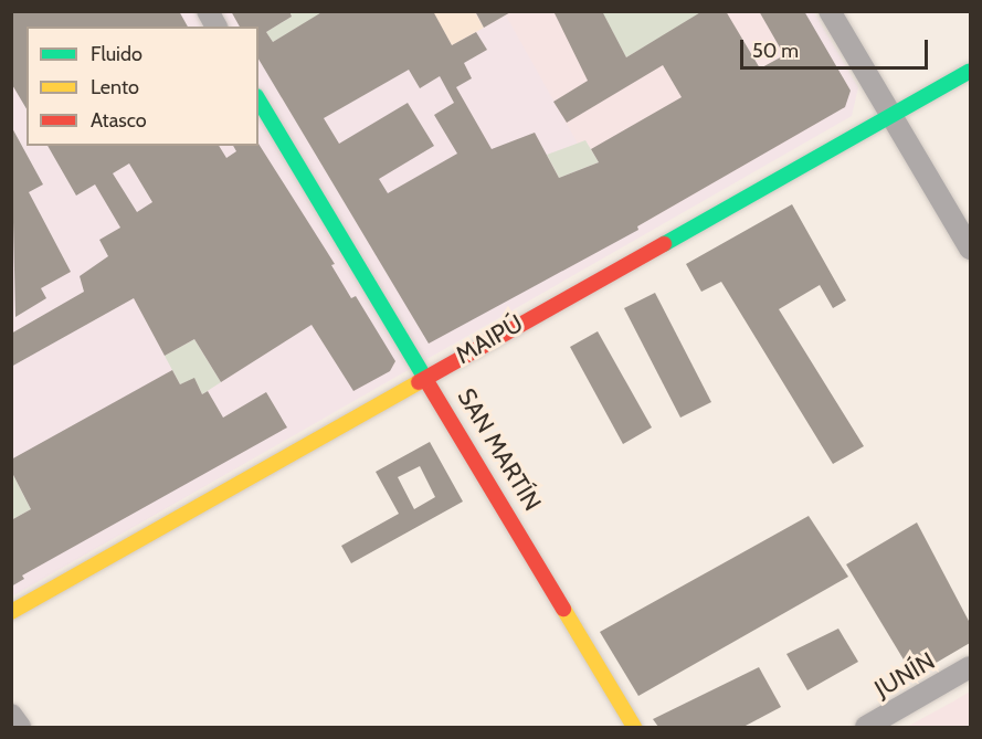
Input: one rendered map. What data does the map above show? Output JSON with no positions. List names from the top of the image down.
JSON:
{
  "streets": {
    "street": ["MAIPÚ", "SAN MARTÍN", "JUNÍN"]
  },
  "crossings": [
    ["MAIPÚ", "SAN MARTÍN"]
  ],
  "legend": ["Fluido", "Lento", "Atasco"],
  "scale_bar": "50 m"
}
